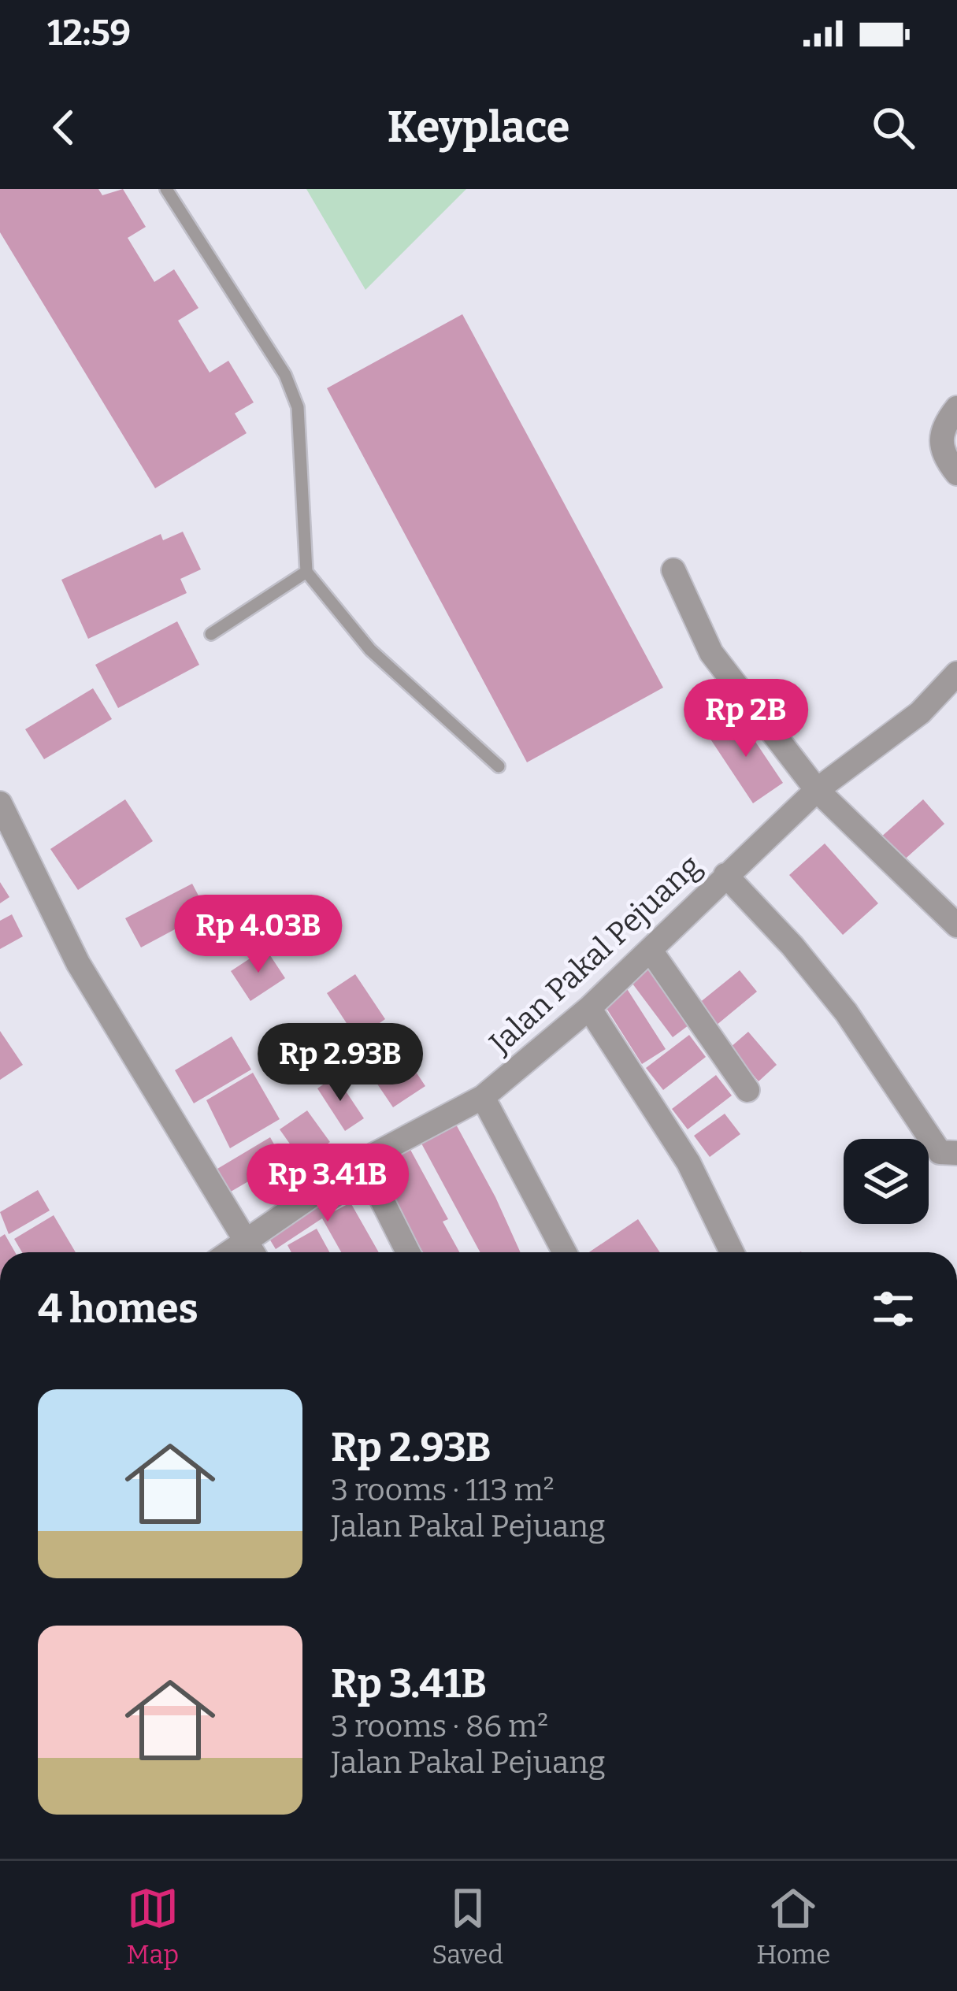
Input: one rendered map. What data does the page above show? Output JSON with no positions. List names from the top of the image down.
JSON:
{
  "streets": {
    "street": ["Jalan Pakal Pejuang"]
  },
  "page": {
    "status": "12:59",
    "header": "Keyplace",
    "price": [
      "Rp 2B",
      "Rp 4.03B",
      "Rp 2.93B",
      "Rp 3.41B"
    ],
    "heading": "4 homes",
    "list": [
      {
        "name": "Rp 2.93B",
        "note": "3 rooms · 113 m² · Jalan Pakal Pejuang"
      },
      {
        "name": "Rp 3.41B",
        "note": "3 rooms · 86 m² · Jalan Pakal Pejuang"
      }
    ],
    "tabs": ["Map", "Saved", "Home"]
  }
}
